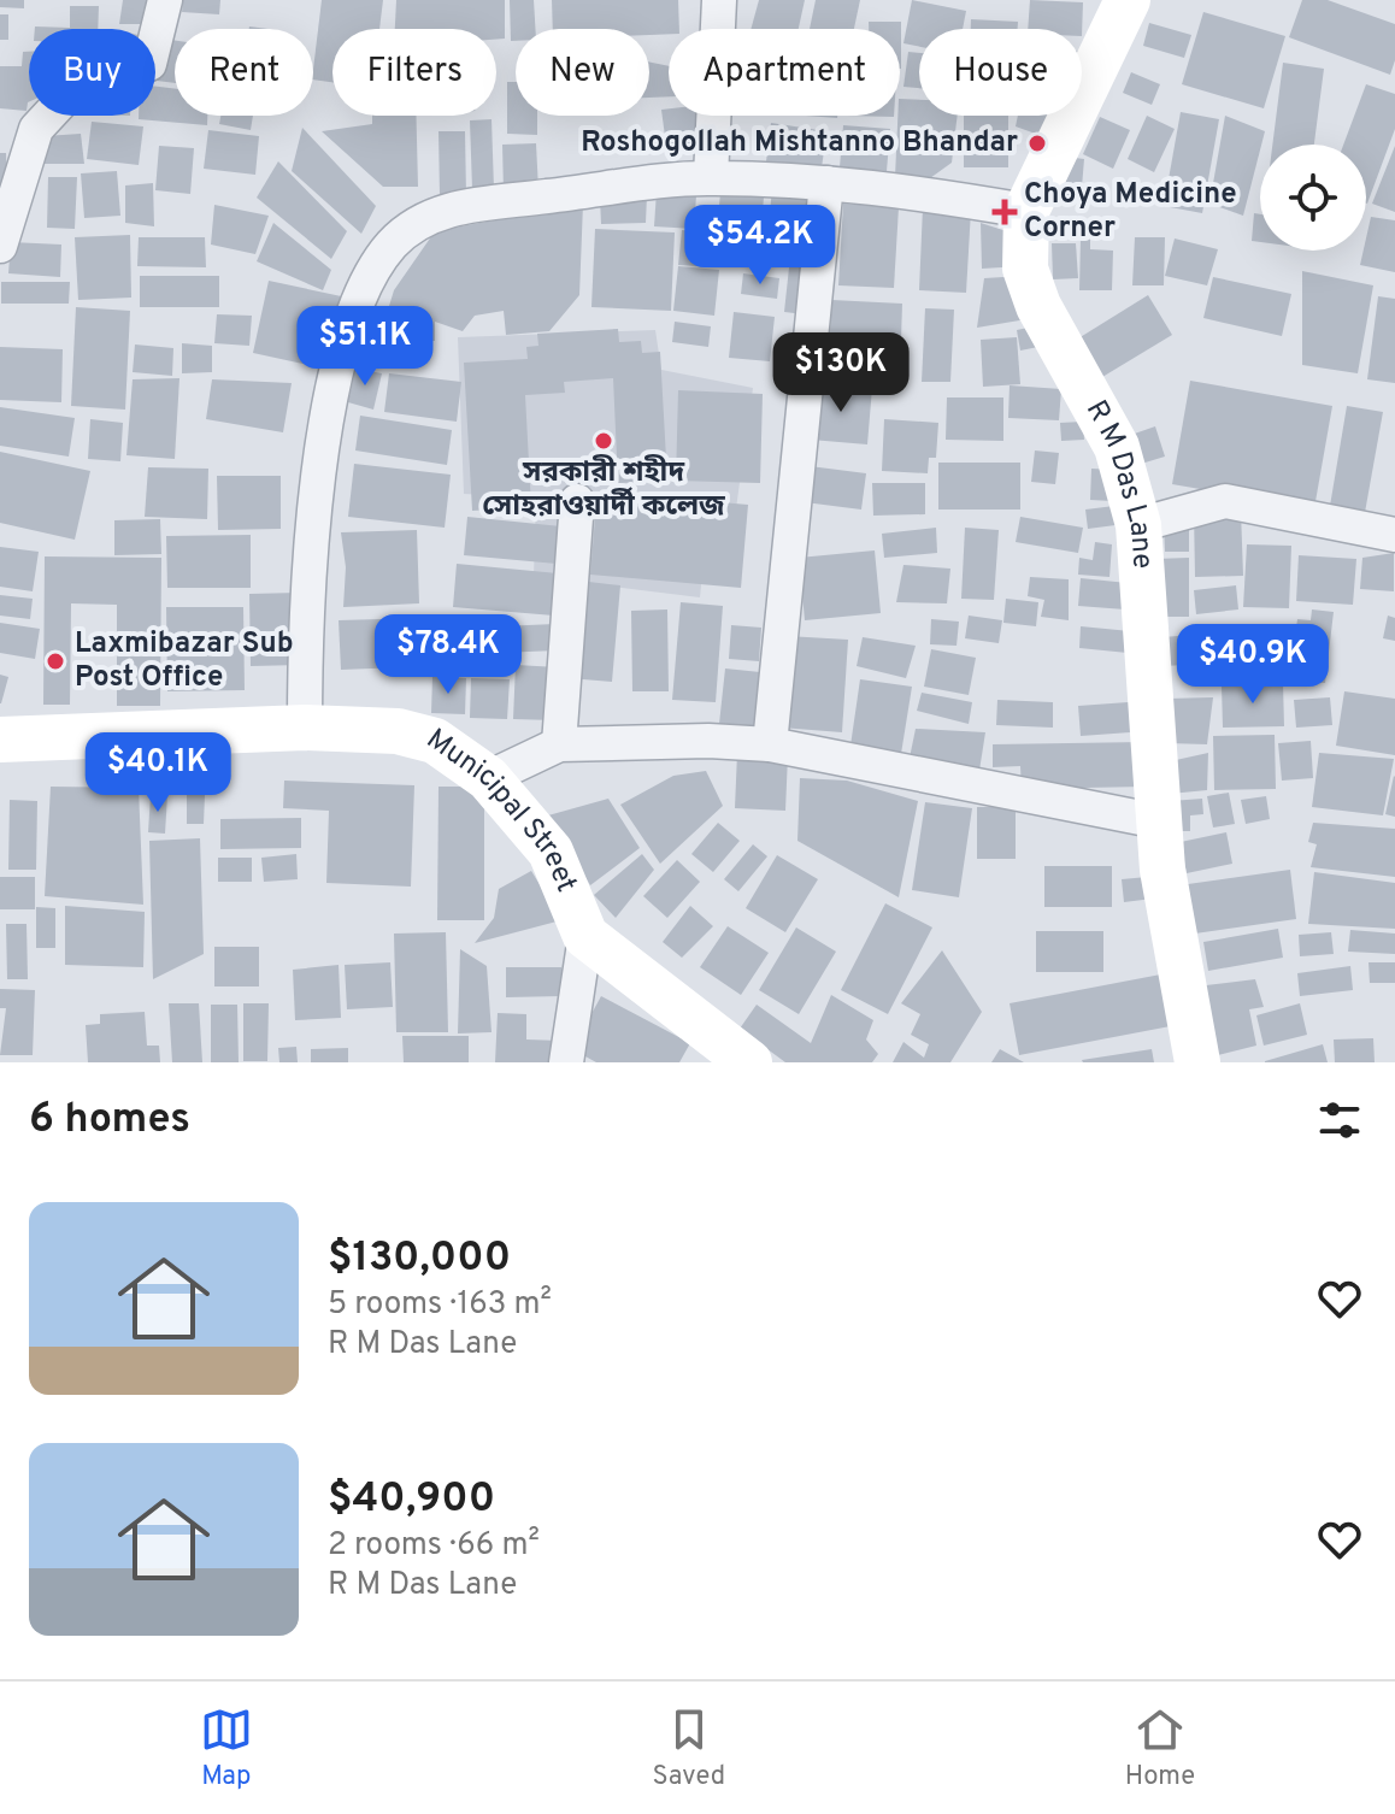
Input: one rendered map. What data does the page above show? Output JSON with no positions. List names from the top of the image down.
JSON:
{
  "streets": {
    "street": ["R M Das Lane", "Municipal Street"]
  },
  "places": {
    "other": ["Roshogollah Mishtanno Bhandar", "সরকারী শহীদ সোহরাওয়ার্দী কলেজ", "Laxmibazar Sub Post Office"],
    "health": ["Choya Medicine Corner"]
  },
  "page": {
    "chip": [
      "Buy",
      "Rent",
      "Filters",
      "New",
      "Apartment",
      "House"
    ],
    "price": [
      "$54.2K",
      "$51.1K",
      "$130K",
      "$78.4K",
      "$40.9K",
      "$40.1K"
    ],
    "heading": "6 homes",
    "list": [
      {
        "name": "$130,000",
        "note": "5 rooms · 163 m² · R M Das Lane"
      },
      {
        "name": "$40,900",
        "note": "2 rooms · 66 m² · R M Das Lane"
      }
    ],
    "tabs": ["Map", "Saved", "Home"]
  }
}
